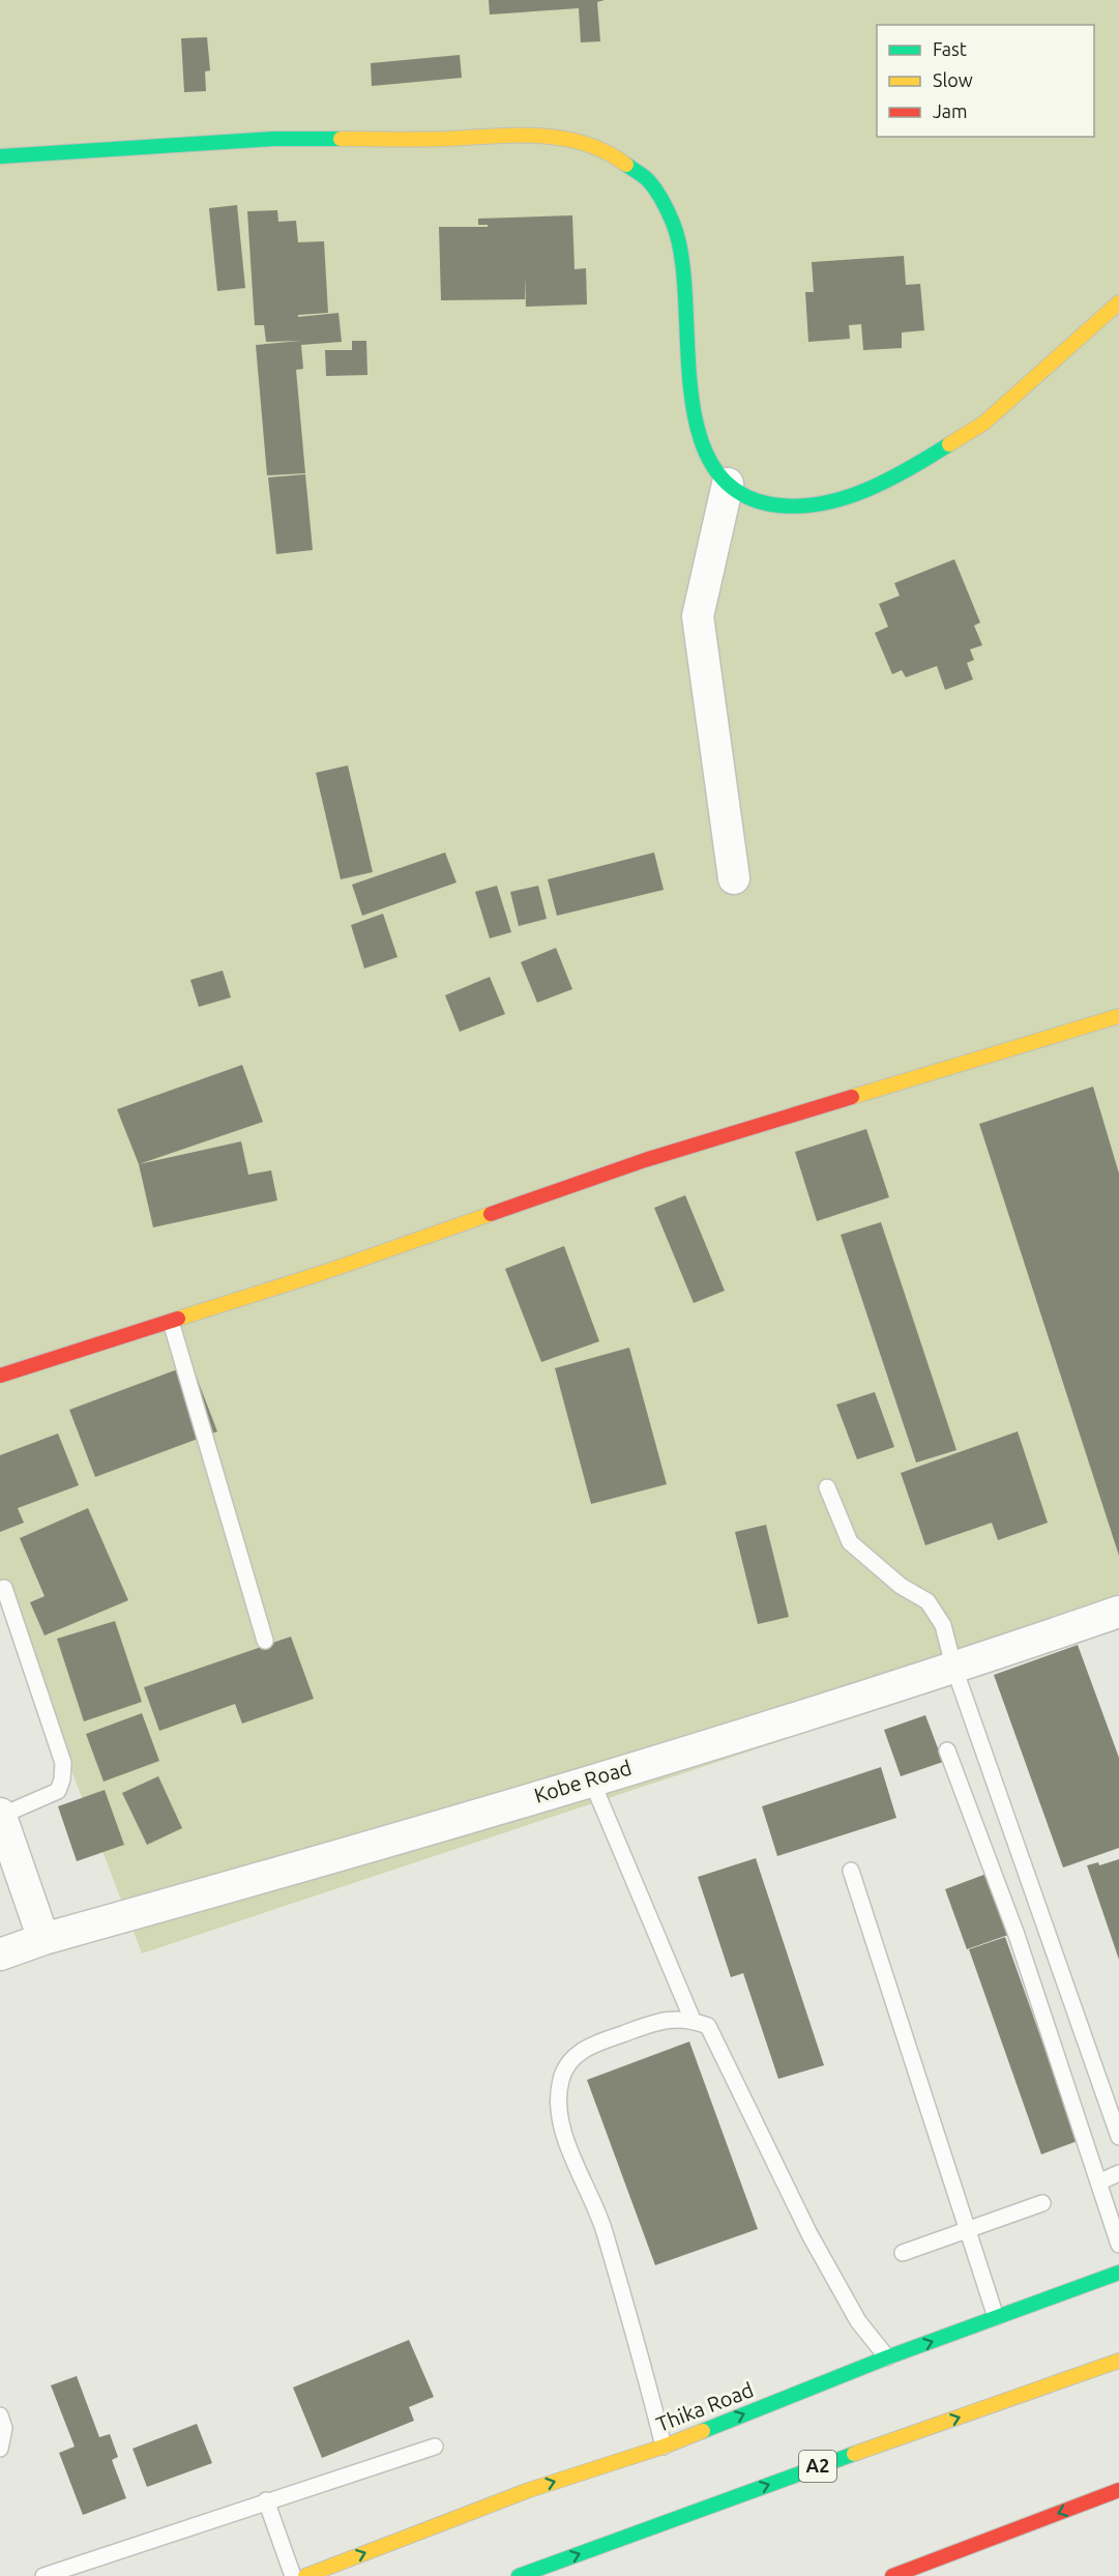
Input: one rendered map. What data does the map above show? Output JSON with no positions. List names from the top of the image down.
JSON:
{
  "streets": {
    "main road": ["Thika Road", "A2"],
    "street": ["Kobe Road"]
  },
  "legend": ["Fast", "Slow", "Jam"]
}
